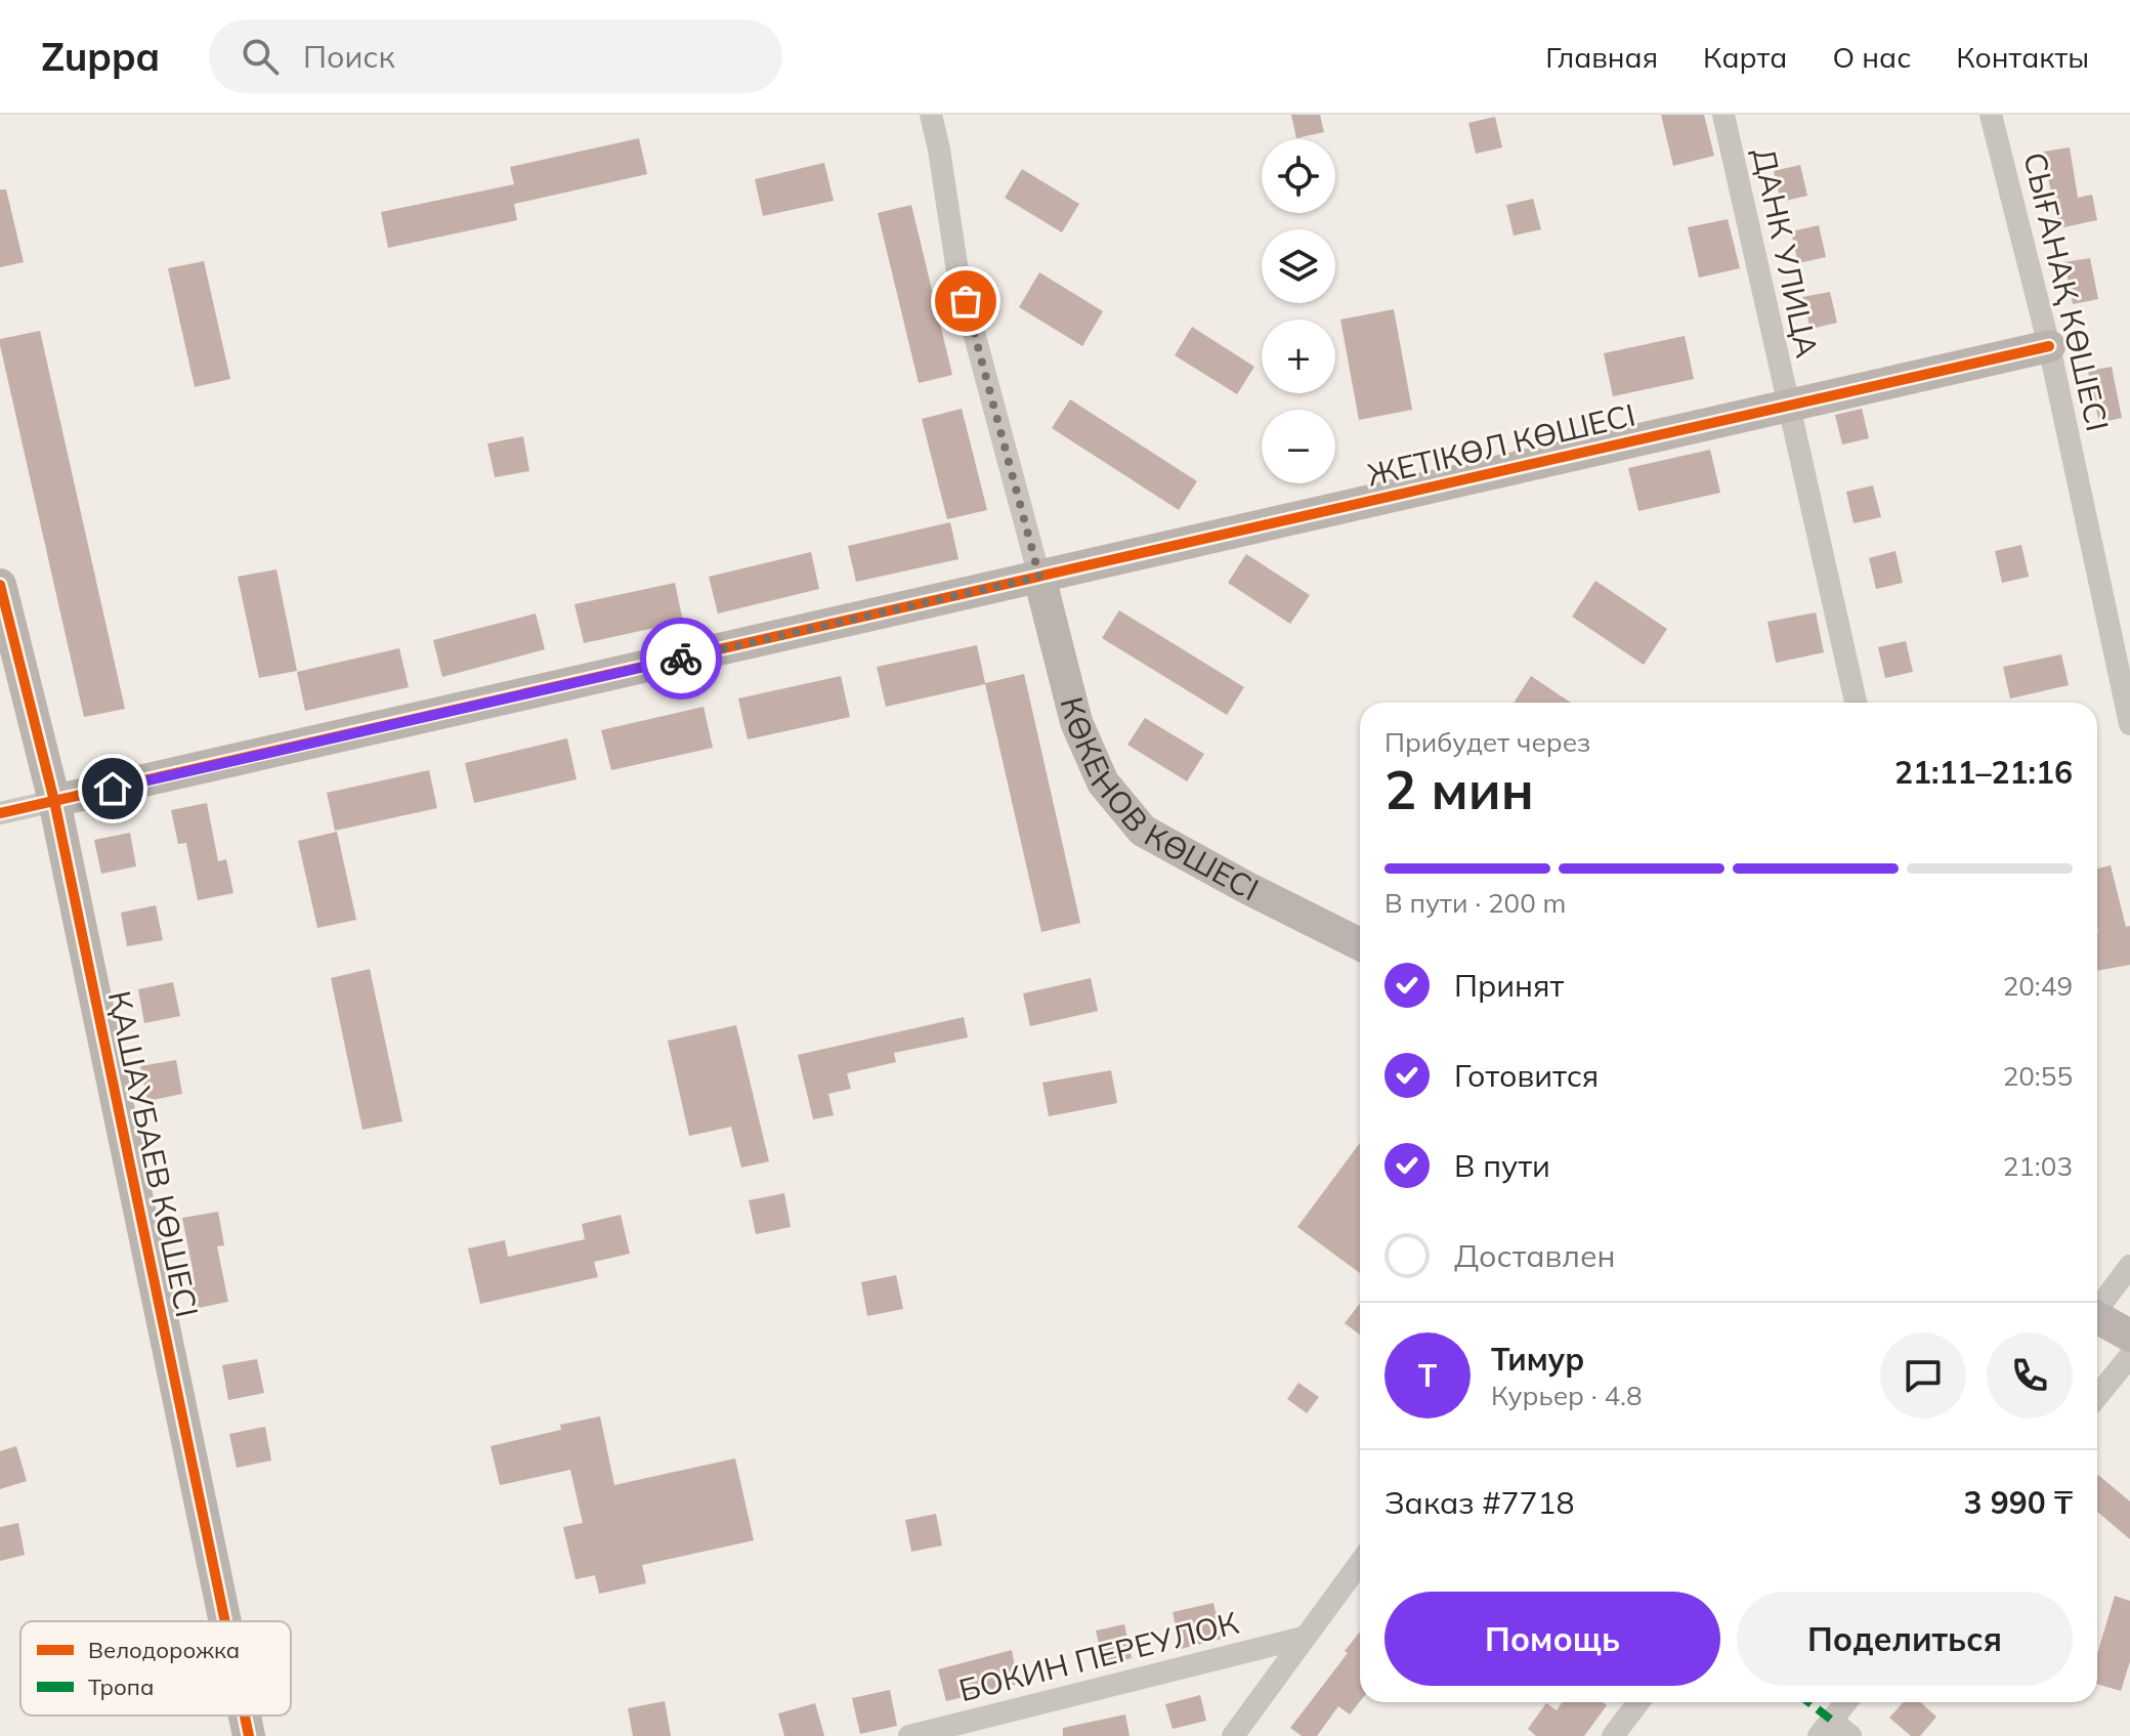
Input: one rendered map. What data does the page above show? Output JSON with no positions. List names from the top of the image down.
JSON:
{
  "streets": {
    "street": [
      "ДАНК УЛИЦА",
      "СЫҒАНАҚ КӨШЕСІ",
      "ЖЕТІКӨЛ КӨШЕСІ",
      "КӨКЕНОВ КӨШЕСІ",
      "ҚАШАУБАЕВ КӨШЕСІ",
      "БОКИН ПЕРЕУЛОК"
    ]
  },
  "crossings": [
    ["ДАНК УЛИЦА", "ЖЕТІКӨЛ КӨШЕСІ"],
    ["СЫҒАНАҚ КӨШЕСІ", "ЖЕТІКӨЛ КӨШЕСІ"],
    ["ЖЕТІКӨЛ КӨШЕСІ", "КӨКЕНОВ КӨШЕСІ"],
    ["ЖЕТІКӨЛ КӨШЕСІ", "ҚАШАУБАЕВ КӨШЕСІ"]
  ],
  "legend": ["Велодорожка", "Тропа"],
  "page": {
    "header": "Zuppa",
    "search": "Поиск",
    "nav": [
      "Главная",
      "Карта",
      "О нас",
      "Контакты"
    ],
    "map_buttons": ["+", "−"],
    "heading": ["2 мин", "Прибудет через", "21:11–21:16"],
    "panel": [
      "Тимур",
      "Курьер · 4.8",
      "Заказ #7718",
      "3 990 ₸"
    ],
    "bar": "В пути · 200 m",
    "list": [
      ["Принят", "20:49"],
      ["Готовится", "20:55"],
      ["В пути", "21:03"],
      "Доставлен"
    ],
    "round": "Т",
    "buttons": ["Помощь", "Поделиться"]
  }
}
